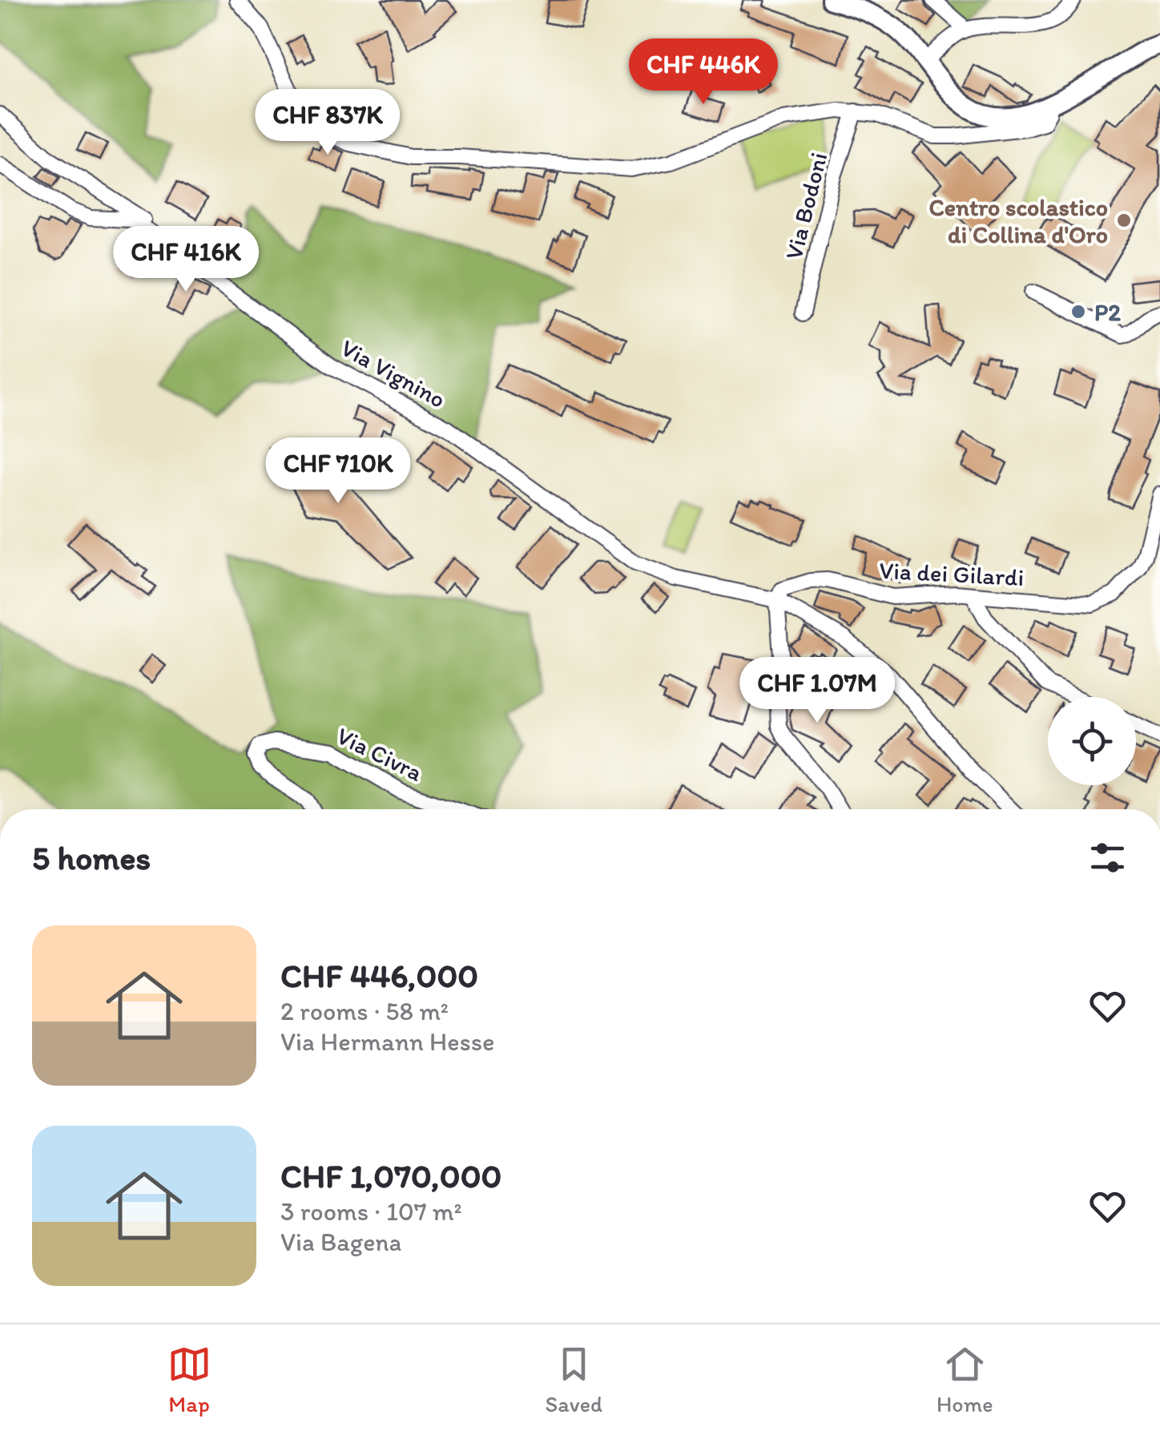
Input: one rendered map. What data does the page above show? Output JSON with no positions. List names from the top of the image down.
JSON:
{
  "streets": {
    "street": [
      "Via Bodoni",
      "Via Vignino",
      "Via dei Gilardi",
      "Via Civra"
    ]
  },
  "crossings": [
    ["Via Vignino", "Via dei Gilardi"]
  ],
  "places": ["Centro scolastico di Collina d'Oro", "P2"],
  "page": {
    "price": [
      "CHF 446K",
      "CHF 837K",
      "CHF 416K",
      "CHF 710K",
      "CHF 1.07M"
    ],
    "heading": "5 homes",
    "list": [
      {
        "name": "CHF 446,000",
        "note": "2 rooms · 58 m² · Via Hermann Hesse"
      },
      {
        "name": "CHF 1,070,000",
        "note": "3 rooms · 107 m² · Via Bagena"
      }
    ],
    "tabs": ["Map", "Saved", "Home"]
  }
}
